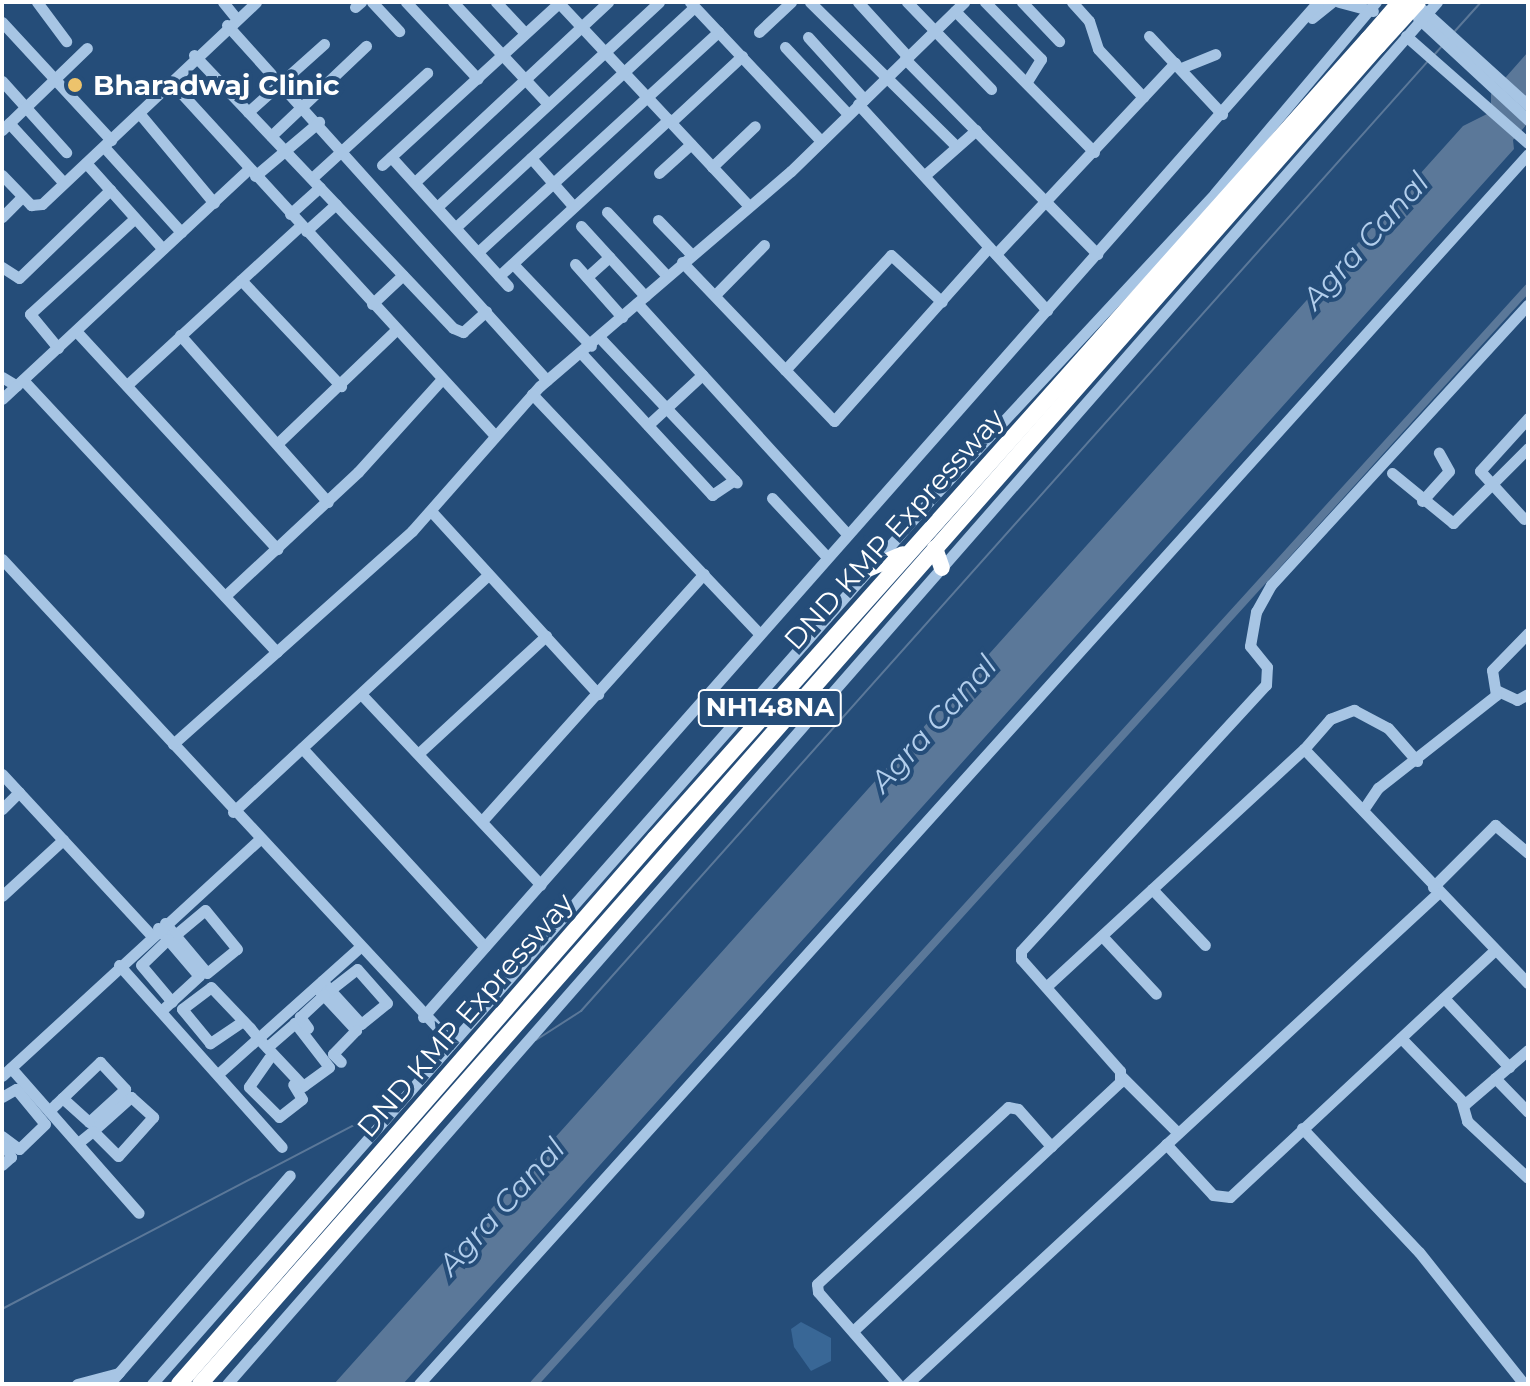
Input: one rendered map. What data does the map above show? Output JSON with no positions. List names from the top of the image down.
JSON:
{
  "streets": {
    "highway": ["DND KMP Expressway", "NH148NA"]
  },
  "water": ["Agra Canal"],
  "places": ["Bharadwaj Clinic"]
}
